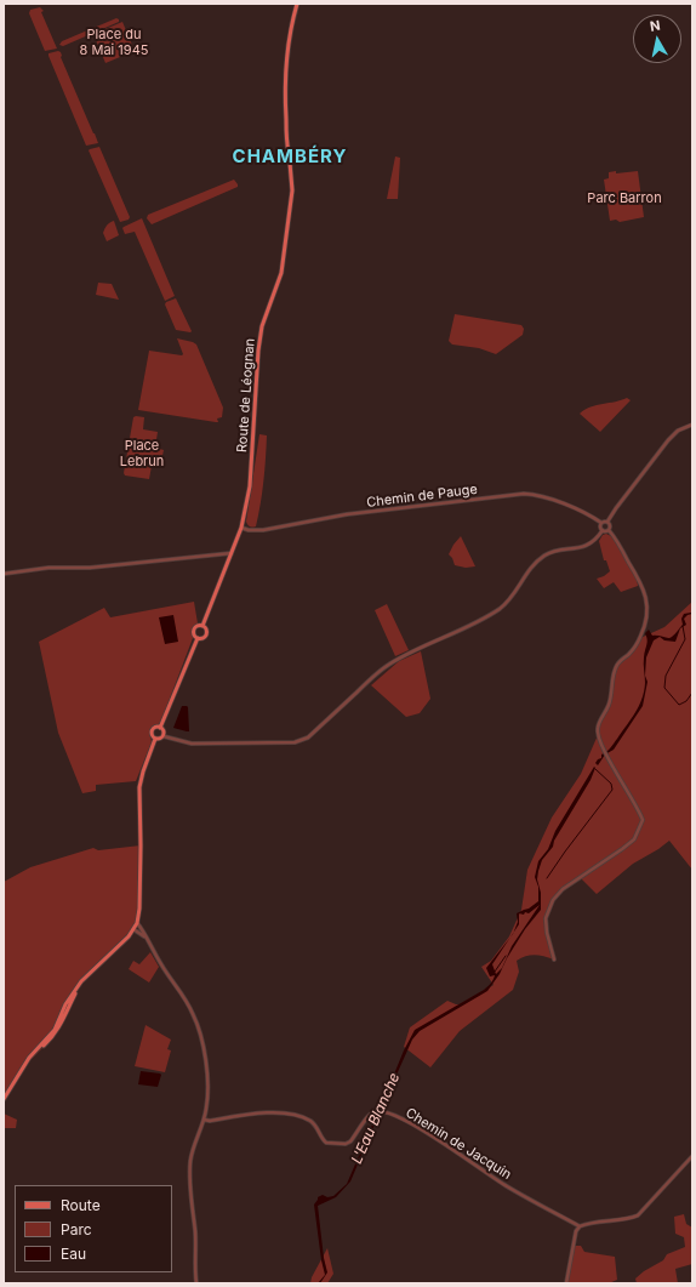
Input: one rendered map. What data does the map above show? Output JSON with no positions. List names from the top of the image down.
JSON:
{
  "streets": {
    "main road": ["Route de Léognan"],
    "street": ["Chemin de Pauge", "Chemin de Jacquin"]
  },
  "crossings": [
    ["Route de Léognan", "Chemin de Pauge"]
  ],
  "districts": ["CHAMBÉRY"],
  "water": ["L'Eau Blanche"],
  "parks": ["Place du 8 Mai 1945", "Parc Barron", "Place Lebrun"],
  "legend": ["Route", "Parc", "Eau"],
  "north": "top"
}
